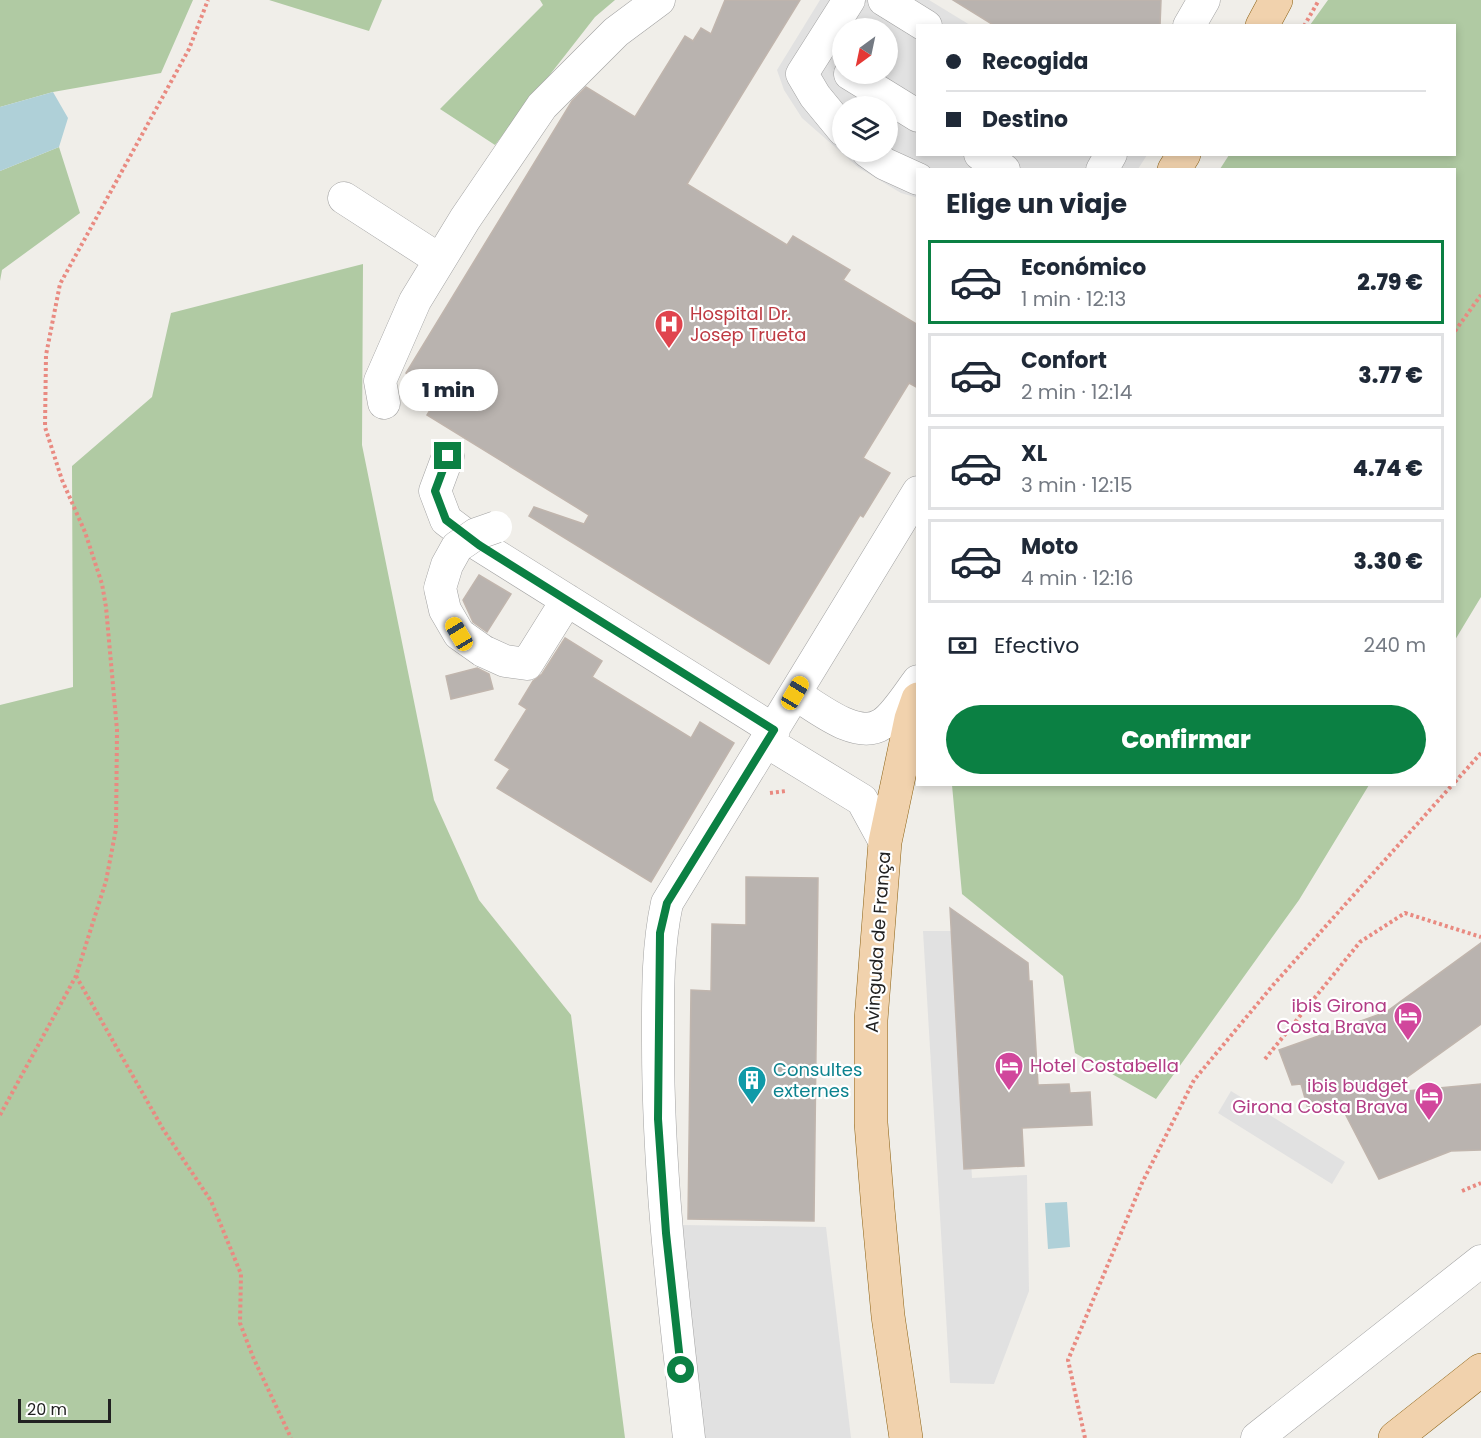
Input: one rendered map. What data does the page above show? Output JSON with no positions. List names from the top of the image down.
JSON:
{
  "streets": {
    "main road": ["Avinguda de França"]
  },
  "places": {
    "hospital": ["Hospital Dr. Josep Trueta"],
    "hotel": ["ibis Girona Costa Brava", "Hotel Costabella", "ibis budget Girona Costa Brava"],
    "building": ["Consultes externes"]
  },
  "scale_bar": "20 m",
  "north": "bottom left",
  "page": {
    "banner": ["Recogida", "Destino"],
    "heading": "Elige un viaje",
    "list": [
      {
        "name": "Económico",
        "note": "1 min · 12:13",
        "value": "2.79 €"
      },
      {
        "name": "Confort",
        "note": "2 min · 12:14",
        "value": "3.77 €"
      },
      {
        "name": "XL",
        "note": "3 min · 12:15",
        "value": "4.74 €"
      },
      {
        "name": "Moto",
        "note": "4 min · 12:16",
        "value": "3.30 €"
      }
    ],
    "bubble": "1 min",
    "pay": ["Efectivo", "240 m"],
    "buttons": "Confirmar",
    "scale": "20 m"
  }
}
